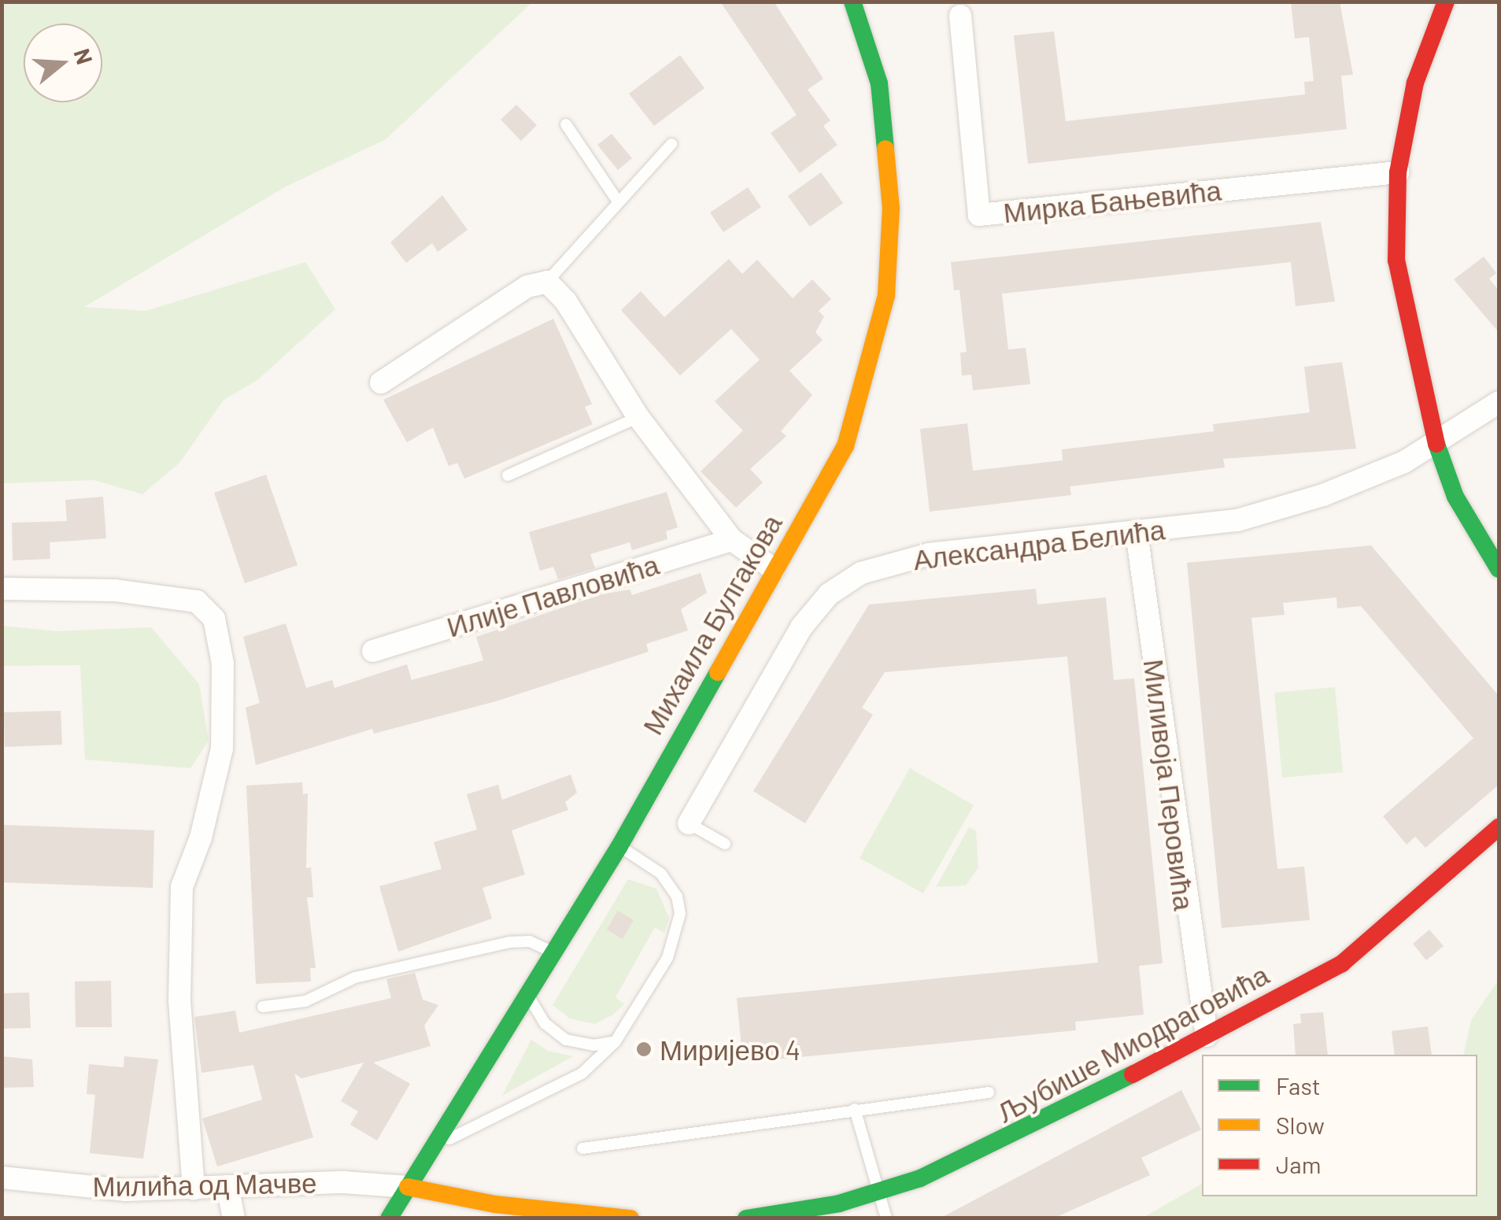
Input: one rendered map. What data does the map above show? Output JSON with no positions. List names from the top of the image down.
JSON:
{
  "streets": {
    "street": [
      "Мирка Бањевића",
      "Александра Белића",
      "Илије Павловића",
      "Михаила Булгакова",
      "Миливоја Перовића",
      "Љубише Миодраговића",
      "Милића од Мачве"
    ]
  },
  "crossings": [
    ["Александра Белића", "Миливоја Перовића"],
    ["Михаила Булгакова", "Милића од Мачве"],
    ["Миливоја Перовића", "Љубише Миодраговића"]
  ],
  "places": ["Миријево 4"],
  "legend": ["Fast", "Slow", "Jam"],
  "north": "right"
}
